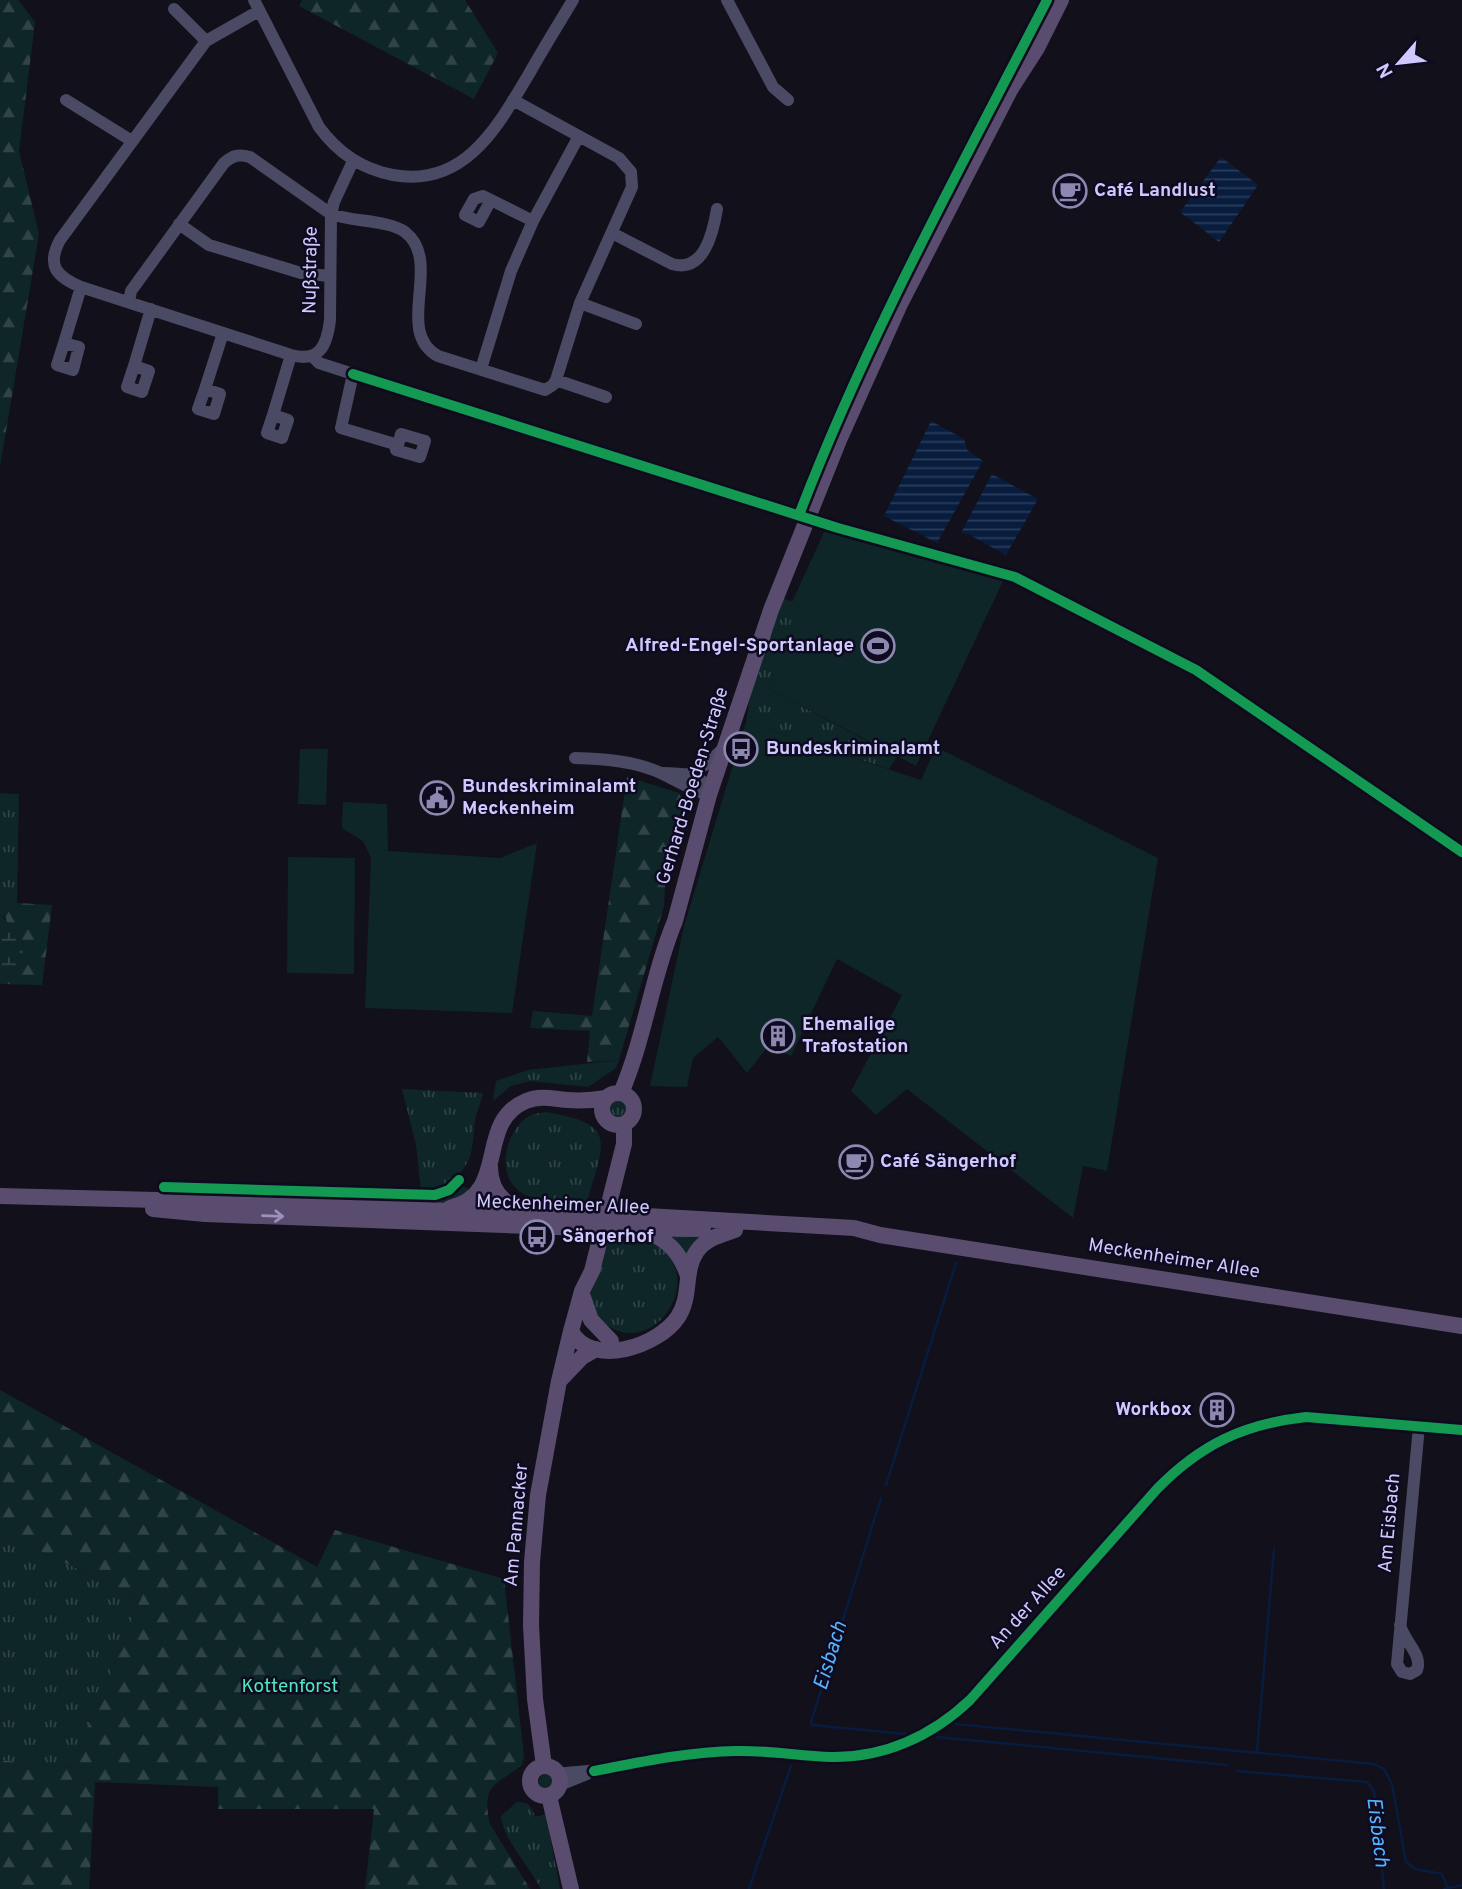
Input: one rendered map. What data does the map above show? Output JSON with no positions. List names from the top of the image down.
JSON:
{
  "streets": {
    "main road": ["Gerhard-Boeden-Straße", "Meckenheimer Allee", "Am Pannacker"],
    "street": ["Nußstraße", "Am Eisbach", "An der Allee"]
  },
  "crossings": [
    ["Gerhard-Boeden-Straße", "Am Pannacker"],
    ["Am Eisbach", "An der Allee"],
    ["Am Pannacker", "An der Allee"]
  ],
  "water": ["Eisbach"],
  "parks": ["Kottenforst"],
  "places": {
    "cafe": ["Café Landlust", "Café Sängerhof"],
    "sports": ["Alfred-Engel-Sportanlage"],
    "bus stop": ["Bundeskriminalamt", "Sängerhof"],
    "public building": ["Bundeskriminalamt Meckenheim"],
    "building": ["Ehemalige Trafostation", "Workbox"]
  },
  "north": "bottom left"
}
